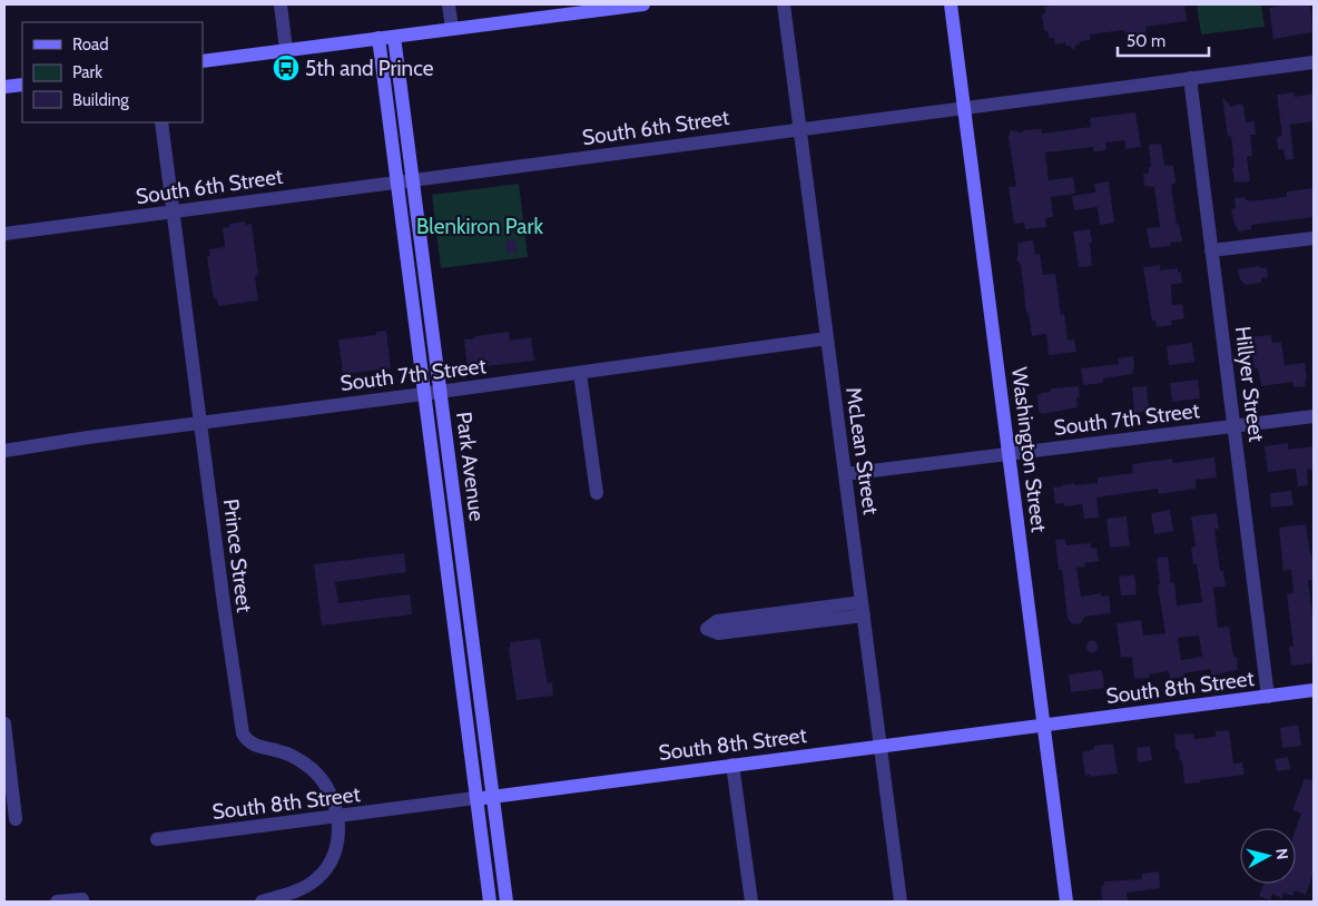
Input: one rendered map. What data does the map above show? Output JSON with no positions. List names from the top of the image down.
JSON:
{
  "streets": {
    "street": [
      "South 6th Street",
      "South 7th Street",
      "Hillyer Street",
      "Washington Street",
      "McLean Street",
      "Park Avenue",
      "Prince Street",
      "South 8th Street"
    ]
  },
  "crossings": [
    ["South 6th Street", "Hillyer Street"],
    ["South 6th Street", "Washington Street"],
    ["South 6th Street", "McLean Street"],
    ["South 6th Street", "Park Avenue"],
    ["South 6th Street", "Prince Street"],
    ["South 7th Street", "Hillyer Street"],
    ["South 7th Street", "Washington Street"],
    ["South 7th Street", "McLean Street"],
    ["South 7th Street", "Park Avenue"],
    ["South 7th Street", "Prince Street"],
    ["Hillyer Street", "South 8th Street"],
    ["Washington Street", "South 8th Street"],
    ["McLean Street", "South 8th Street"],
    ["Park Avenue", "South 8th Street"],
    ["Prince Street", "South 8th Street"]
  ],
  "parks": ["Blenkiron Park"],
  "places": {
    "bus stop": ["5th and Prince"]
  },
  "legend": ["Road", "Park", "Building"],
  "scale_bar": "50 m",
  "north": "right"
}
